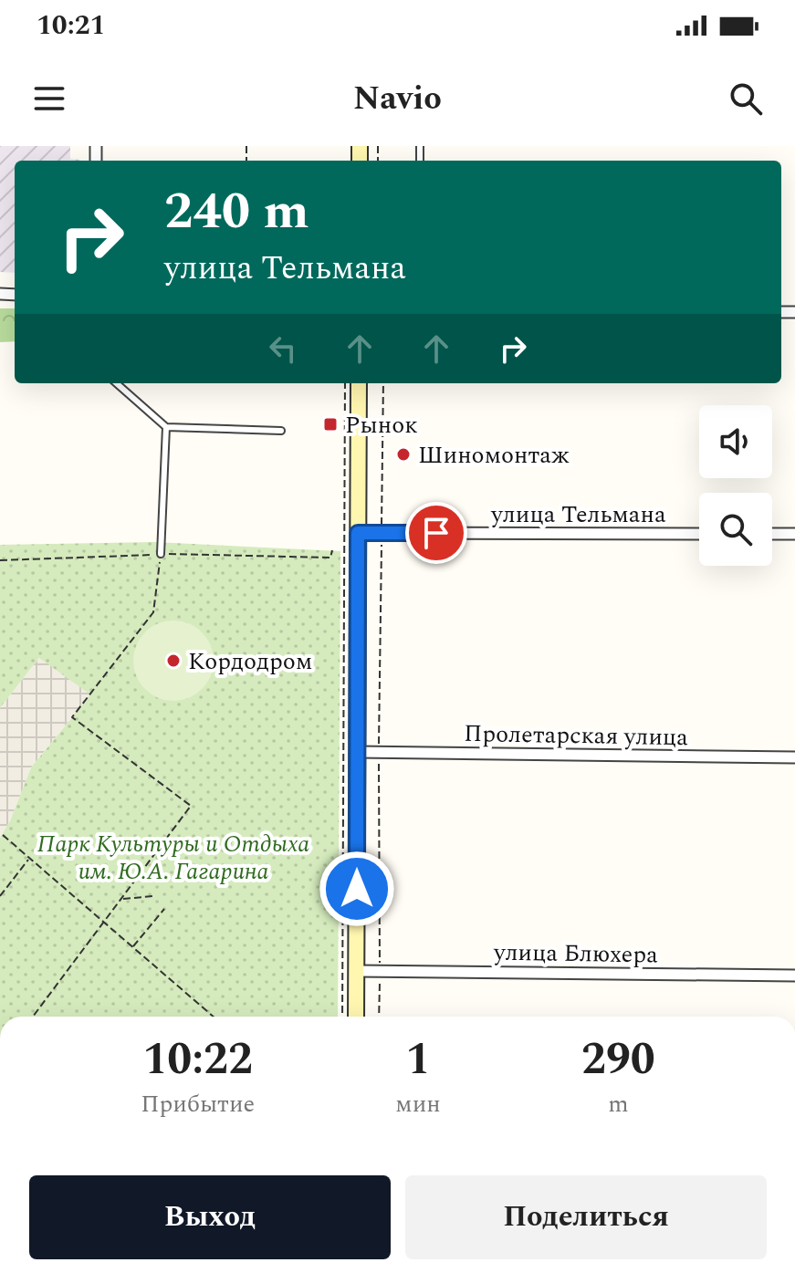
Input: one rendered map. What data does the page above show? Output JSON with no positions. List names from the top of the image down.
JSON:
{
  "streets": {
    "street": ["улица Тельмана", "Пролетарская улица", "улица Блюхера"]
  },
  "parks": ["Парк Культуры и Отдыха им. Ю.А. Гагарина"],
  "places": {
    "transit": ["Рынок"],
    "other": ["Шиномонтаж", "Кордодром"]
  },
  "page": {
    "status": "10:21",
    "header": "Navio",
    "turn": ["240 m", "улица Тельмана"],
    "eta": [
      "10:22",
      "Прибытие",
      "1",
      "мин",
      "290",
      "m"
    ],
    "buttons": ["Выход", "Поделиться"]
  }
}
